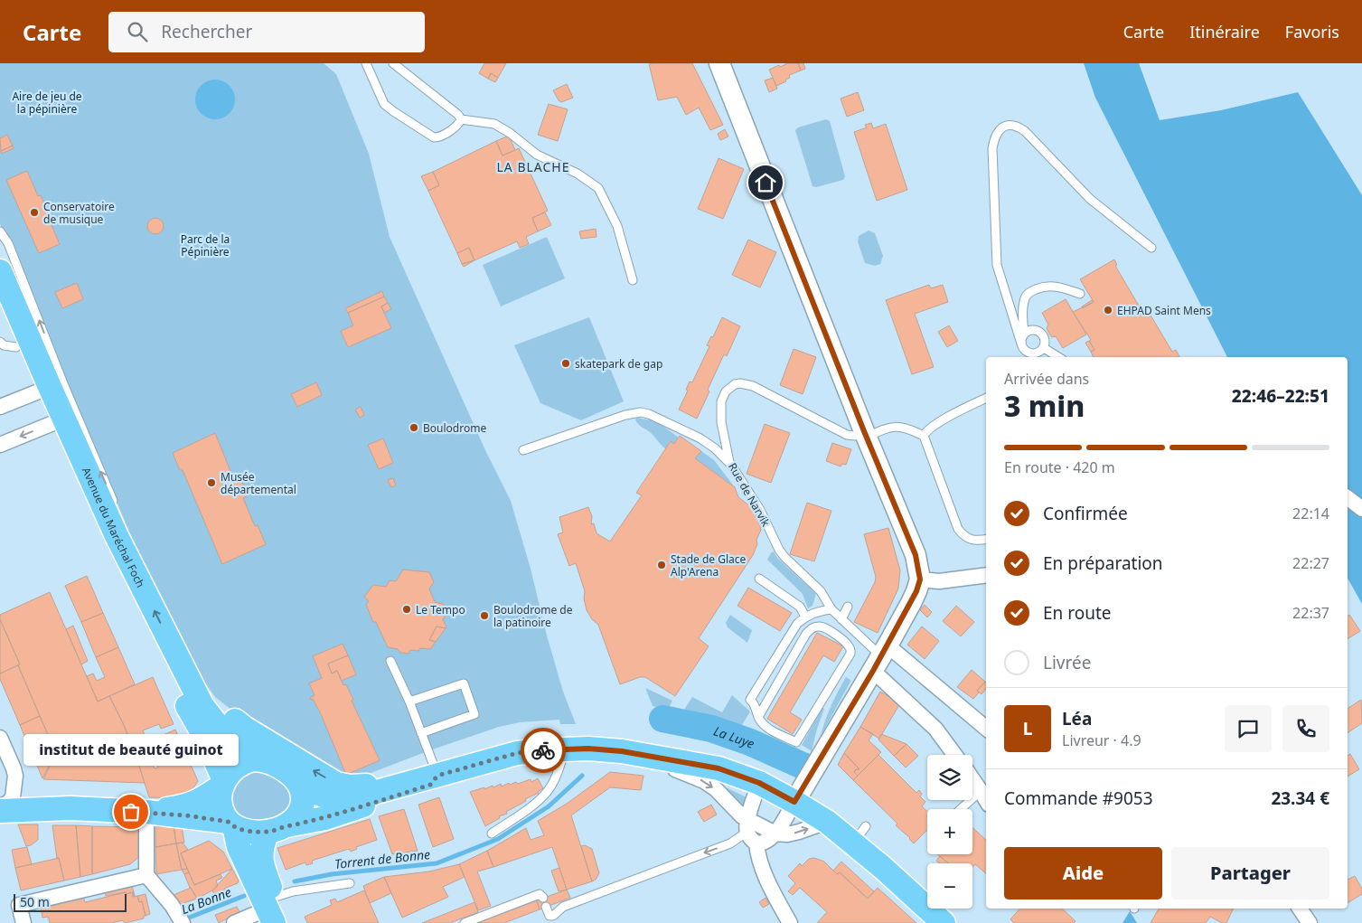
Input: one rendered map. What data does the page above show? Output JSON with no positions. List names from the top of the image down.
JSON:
{
  "streets": {
    "main road": ["Avenue du Maréchal Foch"],
    "lane": ["Rue de Narvik"]
  },
  "districts": ["LA BLACHE"],
  "water": ["La Luye", "Torrent de Bonne", "La Bonne"],
  "parks": ["Aire de jeu de la pépinière", "Parc de la Pépinière"],
  "places": [
    "Conservatoire de musique",
    "EHPAD Saint Mens",
    "skatepark de gap",
    "Boulodrome",
    "Musée départemental",
    "Stade de Glace Alp'Arena",
    "Le Tempo",
    "Boulodrome de la patinoire",
    "institut de beauté guinot"
  ],
  "scale_bar": "50 m",
  "page": {
    "header": "Carte",
    "search": "Rechercher",
    "nav": ["Carte", "Itinéraire", "Favoris"],
    "heading": ["3 min", "Arrivée dans", "22:46–22:51"],
    "panel": [
      "Léa",
      "Livreur · 4.9",
      "Commande #9053",
      "23.34 €"
    ],
    "bar": "En route · 420 m",
    "list": [
      ["Confirmée", "22:14"],
      ["En préparation", "22:27"],
      ["En route", "22:37"],
      "Livrée"
    ],
    "round": "L",
    "bubble": "institut de beauté guinot",
    "map_buttons": ["+", "−"],
    "buttons": ["Aide", "Partager"],
    "scale": "50 m"
  }
}
